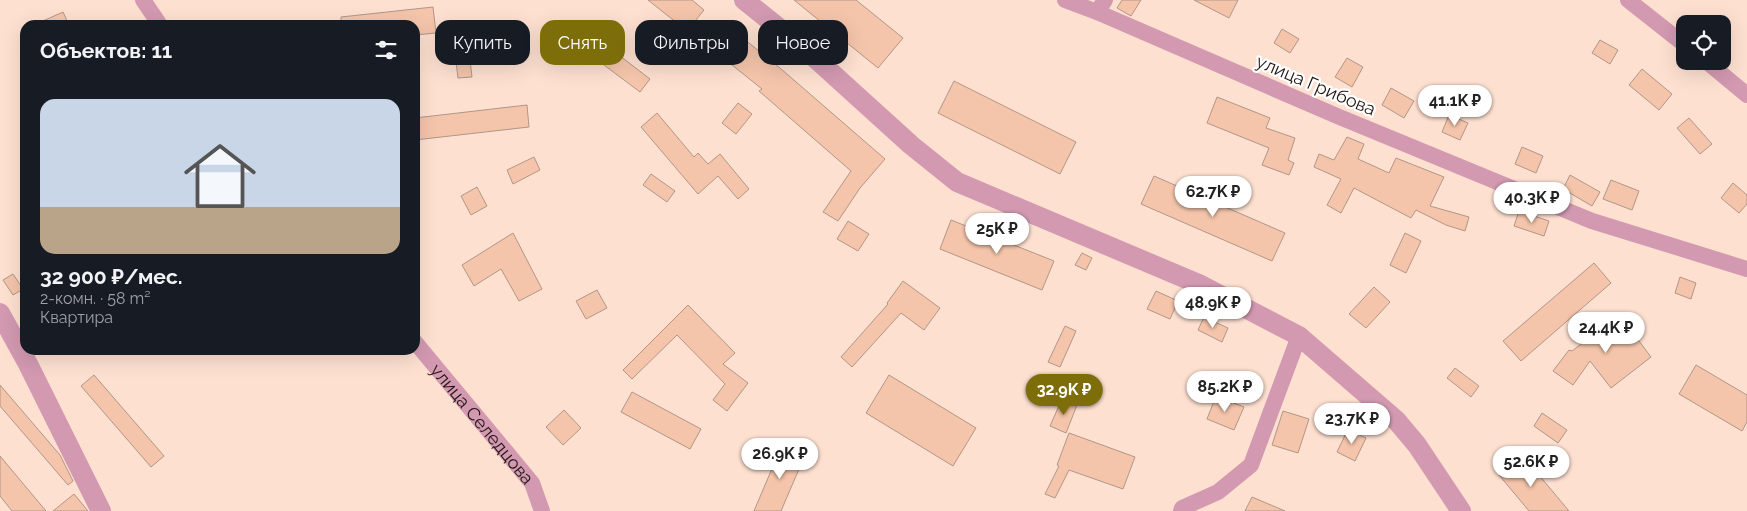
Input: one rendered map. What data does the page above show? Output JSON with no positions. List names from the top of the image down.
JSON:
{
  "streets": {
    "street": ["улица Грибова", "улица Селедцова"]
  },
  "page": {
    "chip": [
      "Купить",
      "Снять",
      "Фильтры",
      "Новое"
    ],
    "heading": "Объектов: 11",
    "list": [
      {
        "name": "32 900 ₽/мес.",
        "note": "2-комн. · 58 m² · Квартира"
      }
    ],
    "price": [
      "41.1K ₽",
      "62.7K ₽",
      "40.3K ₽",
      "25K ₽",
      "48.9K ₽",
      "24.4K ₽",
      "85.2K ₽",
      "32.9K ₽",
      "23.7K ₽",
      "26.9K ₽",
      "52.6K ₽"
    ]
  }
}
